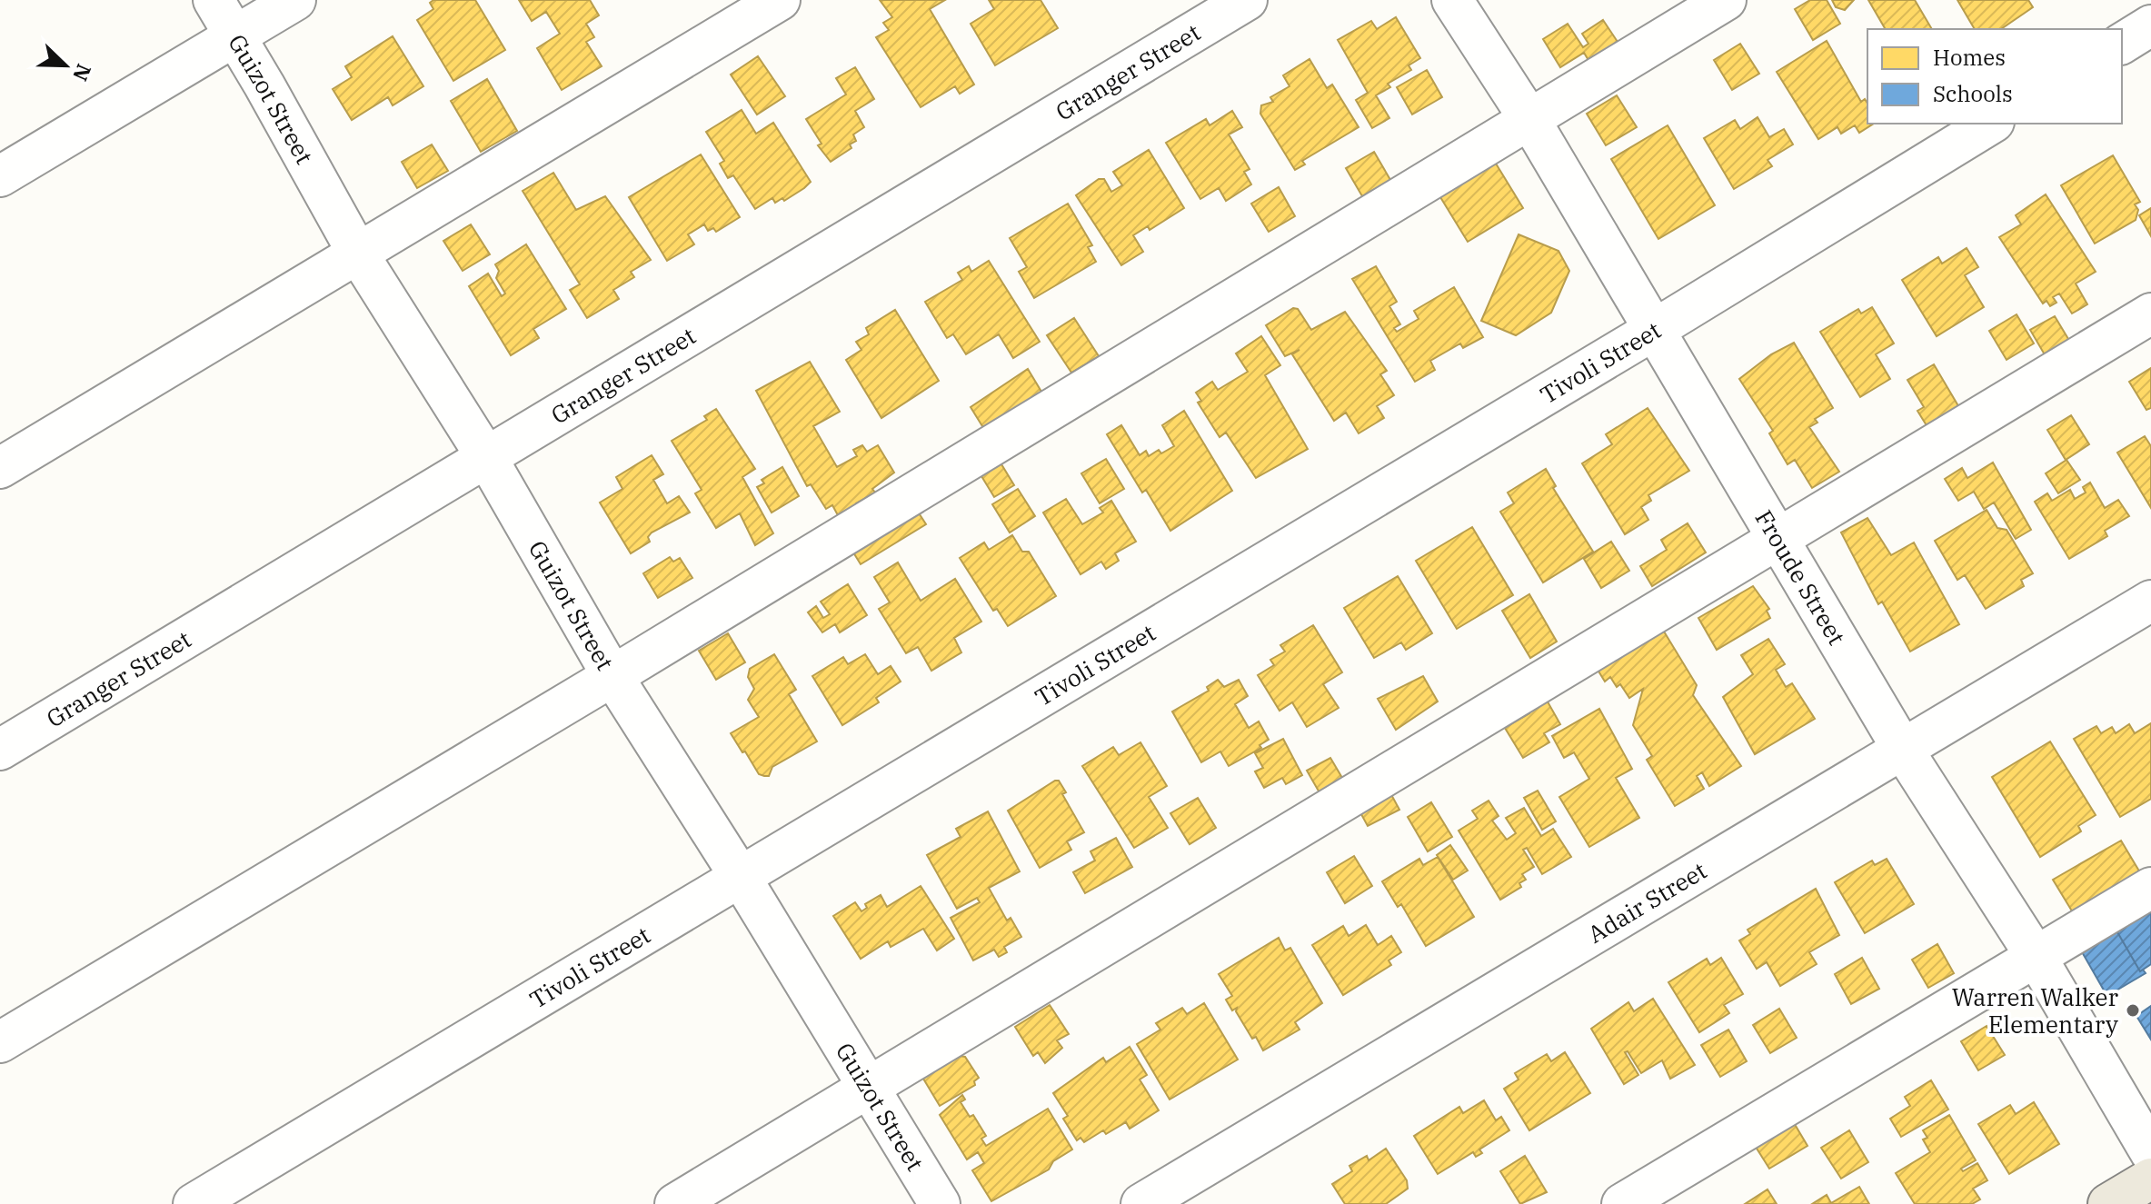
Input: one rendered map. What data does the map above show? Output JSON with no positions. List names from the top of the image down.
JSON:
{
  "streets": {
    "street": [
      "Granger Street",
      "Guizot Street",
      "Tivoli Street",
      "Froude Street",
      "Adair Street"
    ]
  },
  "crossings": [
    ["Granger Street", "Guizot Street"],
    ["Guizot Street", "Tivoli Street"],
    ["Tivoli Street", "Froude Street"],
    ["Froude Street", "Adair Street"]
  ],
  "places": ["Warren Walker Elementary"],
  "legend": ["Homes", "Schools"],
  "north": "bottom right"
}
